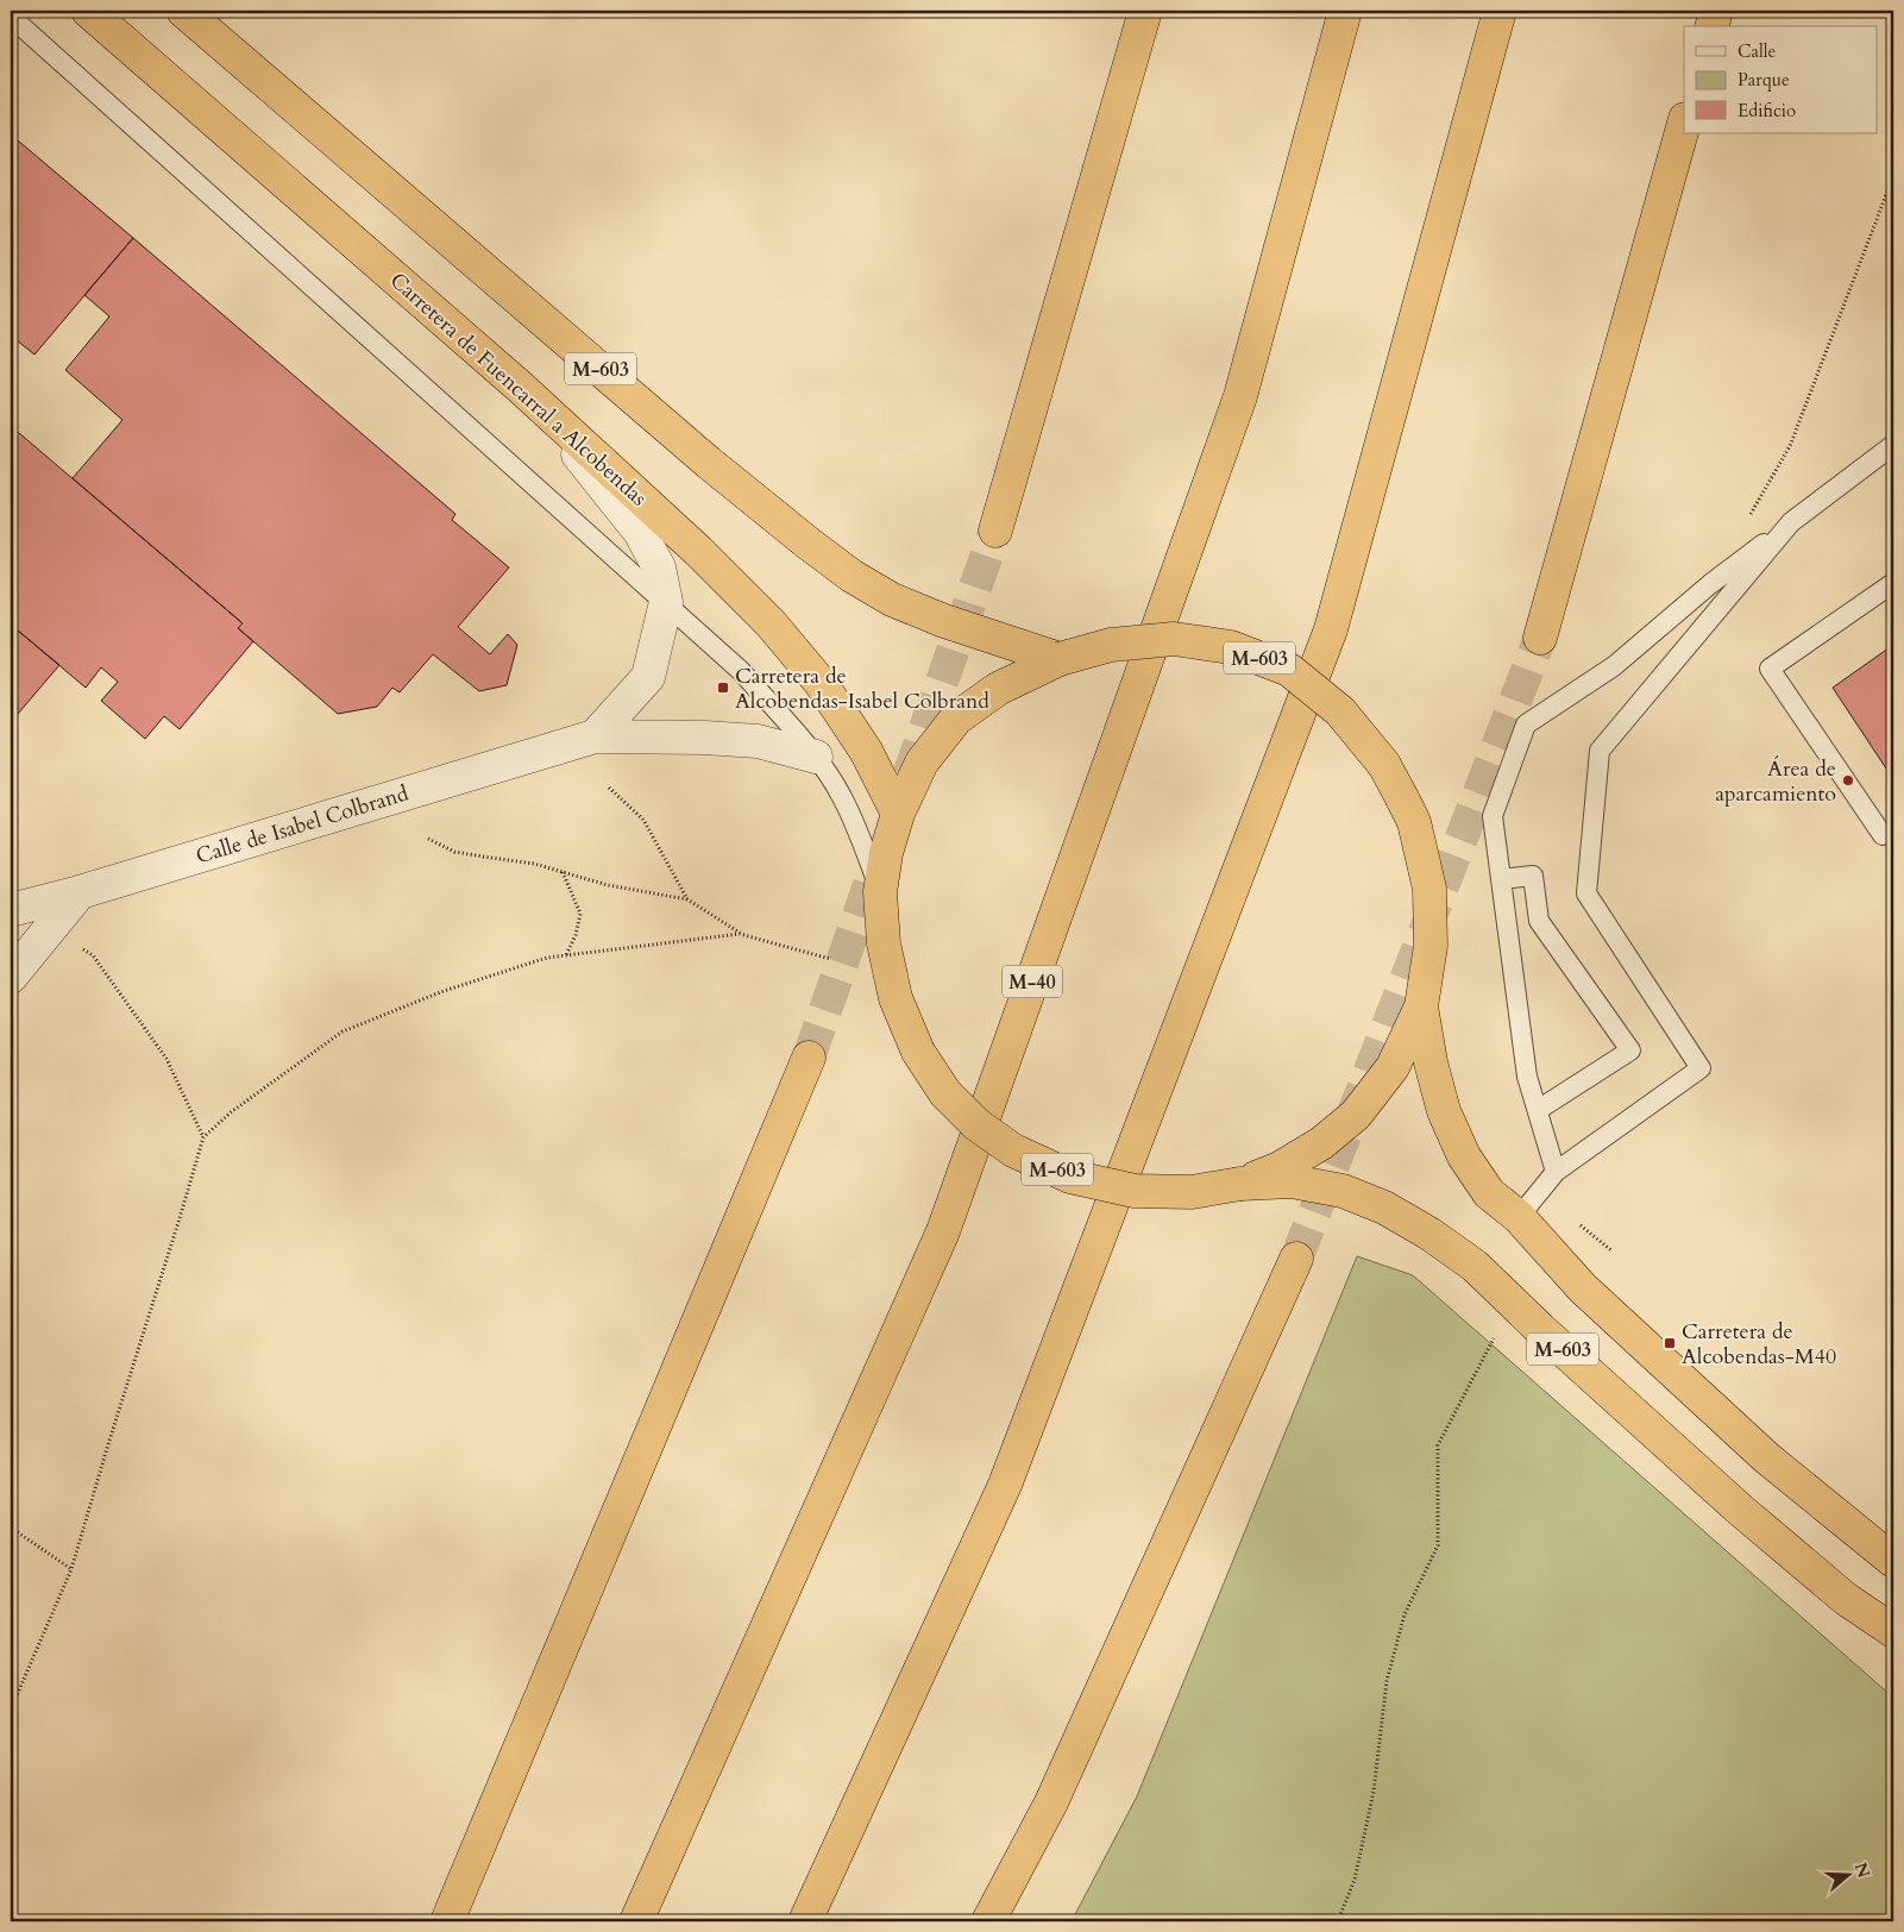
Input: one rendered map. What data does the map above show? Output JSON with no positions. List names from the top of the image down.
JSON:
{
  "streets": {
    "highway": ["M-603", "Carretera de Fuencarral a Alcobendas", "M-40"],
    "street": ["Calle de Isabel Colbrand"]
  },
  "crossings": [
    ["M-603", "Carretera de Fuencarral a Alcobendas"]
  ],
  "places": {
    "transit": ["Carretera de Alcobendas-Isabel Colbrand", "Carretera de Alcobendas-M40"],
    "other": ["Área de aparcamiento"]
  },
  "legend": ["Calle", "Parque", "Edificio"],
  "north": "right"
}
